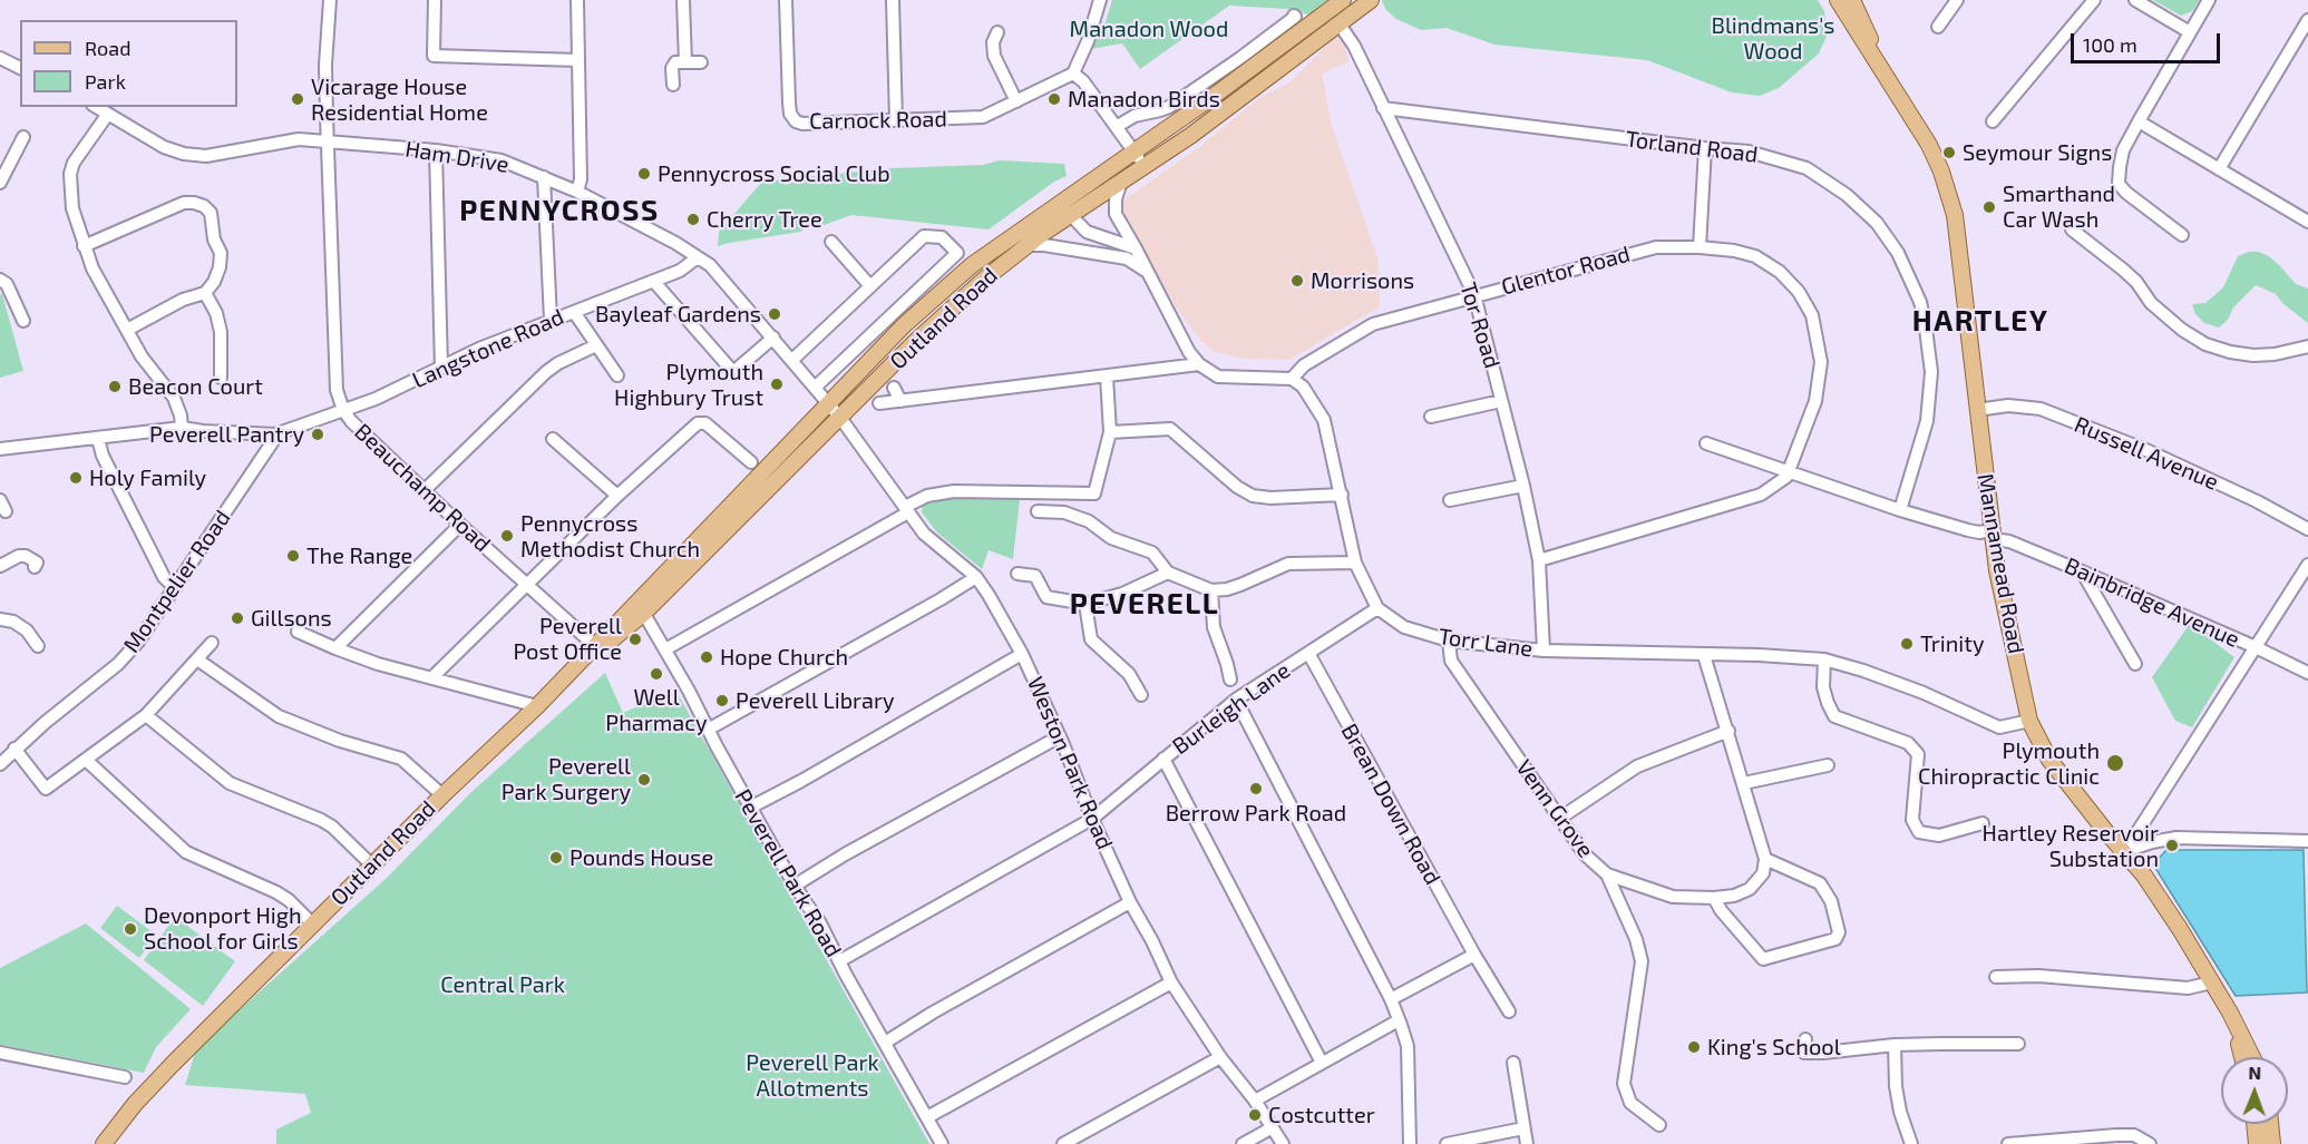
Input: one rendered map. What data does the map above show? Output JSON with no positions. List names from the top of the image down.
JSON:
{
  "streets": {
    "main road": ["Outland Road", "Mannamead Road"],
    "street": [
      "Carnock Road",
      "Torland Road",
      "Ham Drive",
      "Glentor Road",
      "Tor Road",
      "Langstone Road",
      "Russell Avenue",
      "Beauchamp Road",
      "Montpelier Road",
      "Bainbridge Avenue",
      "Torr Lane",
      "Burleigh Lane",
      "Weston Park Road",
      "Brean Down Road",
      "Venn Grove",
      "Peverell Park Road"
    ]
  },
  "crossings": [
    ["Torland Road", "Tor Road"],
    ["Torland Road", "Bainbridge Avenue"],
    ["Ham Drive", "Outland Road"],
    ["Ham Drive", "Langstone Road"],
    ["Ham Drive", "Weston Park Road"],
    ["Glentor Road", "Tor Road"],
    ["Glentor Road", "Bainbridge Avenue"],
    ["Glentor Road", "Torr Lane"],
    ["Outland Road", "Tor Road"],
    ["Outland Road", "Beauchamp Road"],
    ["Outland Road", "Weston Park Road"],
    ["Outland Road", "Peverell Park Road"],
    ["Tor Road", "Torr Lane"],
    ["Langstone Road", "Beauchamp Road"],
    ["Langstone Road", "Montpelier Road"],
    ["Russell Avenue", "Mannamead Road"],
    ["Mannamead Road", "Bainbridge Avenue"],
    ["Mannamead Road", "Torr Lane"],
    ["Torr Lane", "Burleigh Lane"],
    ["Torr Lane", "Venn Grove"],
    ["Burleigh Lane", "Weston Park Road"],
    ["Burleigh Lane", "Brean Down Road"],
    ["Burleigh Lane", "Peverell Park Road"]
  ],
  "districts": ["PENNYCROSS", "HARTLEY", "PEVERELL"],
  "parks": [
    "Blindmans's Wood",
    "Manadon Wood",
    "Central Park",
    "Peverell Park Allotments"
  ],
  "places": [
    "Vicarage House Residential Home",
    "Manadon Birds",
    "Seymour Signs",
    "Pennycross Social Club",
    "Smarthand Car Wash",
    "Cherry Tree",
    "Morrisons",
    "Bayleaf Gardens",
    "Plymouth Highbury Trust",
    "Beacon Court",
    "Peverell Pantry",
    "Holy Family",
    "Pennycross Methodist Church",
    "The Range",
    "Gillsons",
    "Peverell Post Office",
    "Trinity",
    "Hope Church",
    "Well Pharmacy",
    "Peverell Library",
    "Plymouth Chiropractic Clinic",
    "Peverell Park Surgery",
    "Berrow Park Road",
    "Hartley Reservoir Substation",
    "Pounds House",
    "Devonport High School for Girls",
    "King's School",
    "Costcutter"
  ],
  "legend": ["Road", "Park"],
  "scale_bar": "100 m",
  "north": "top"
}
